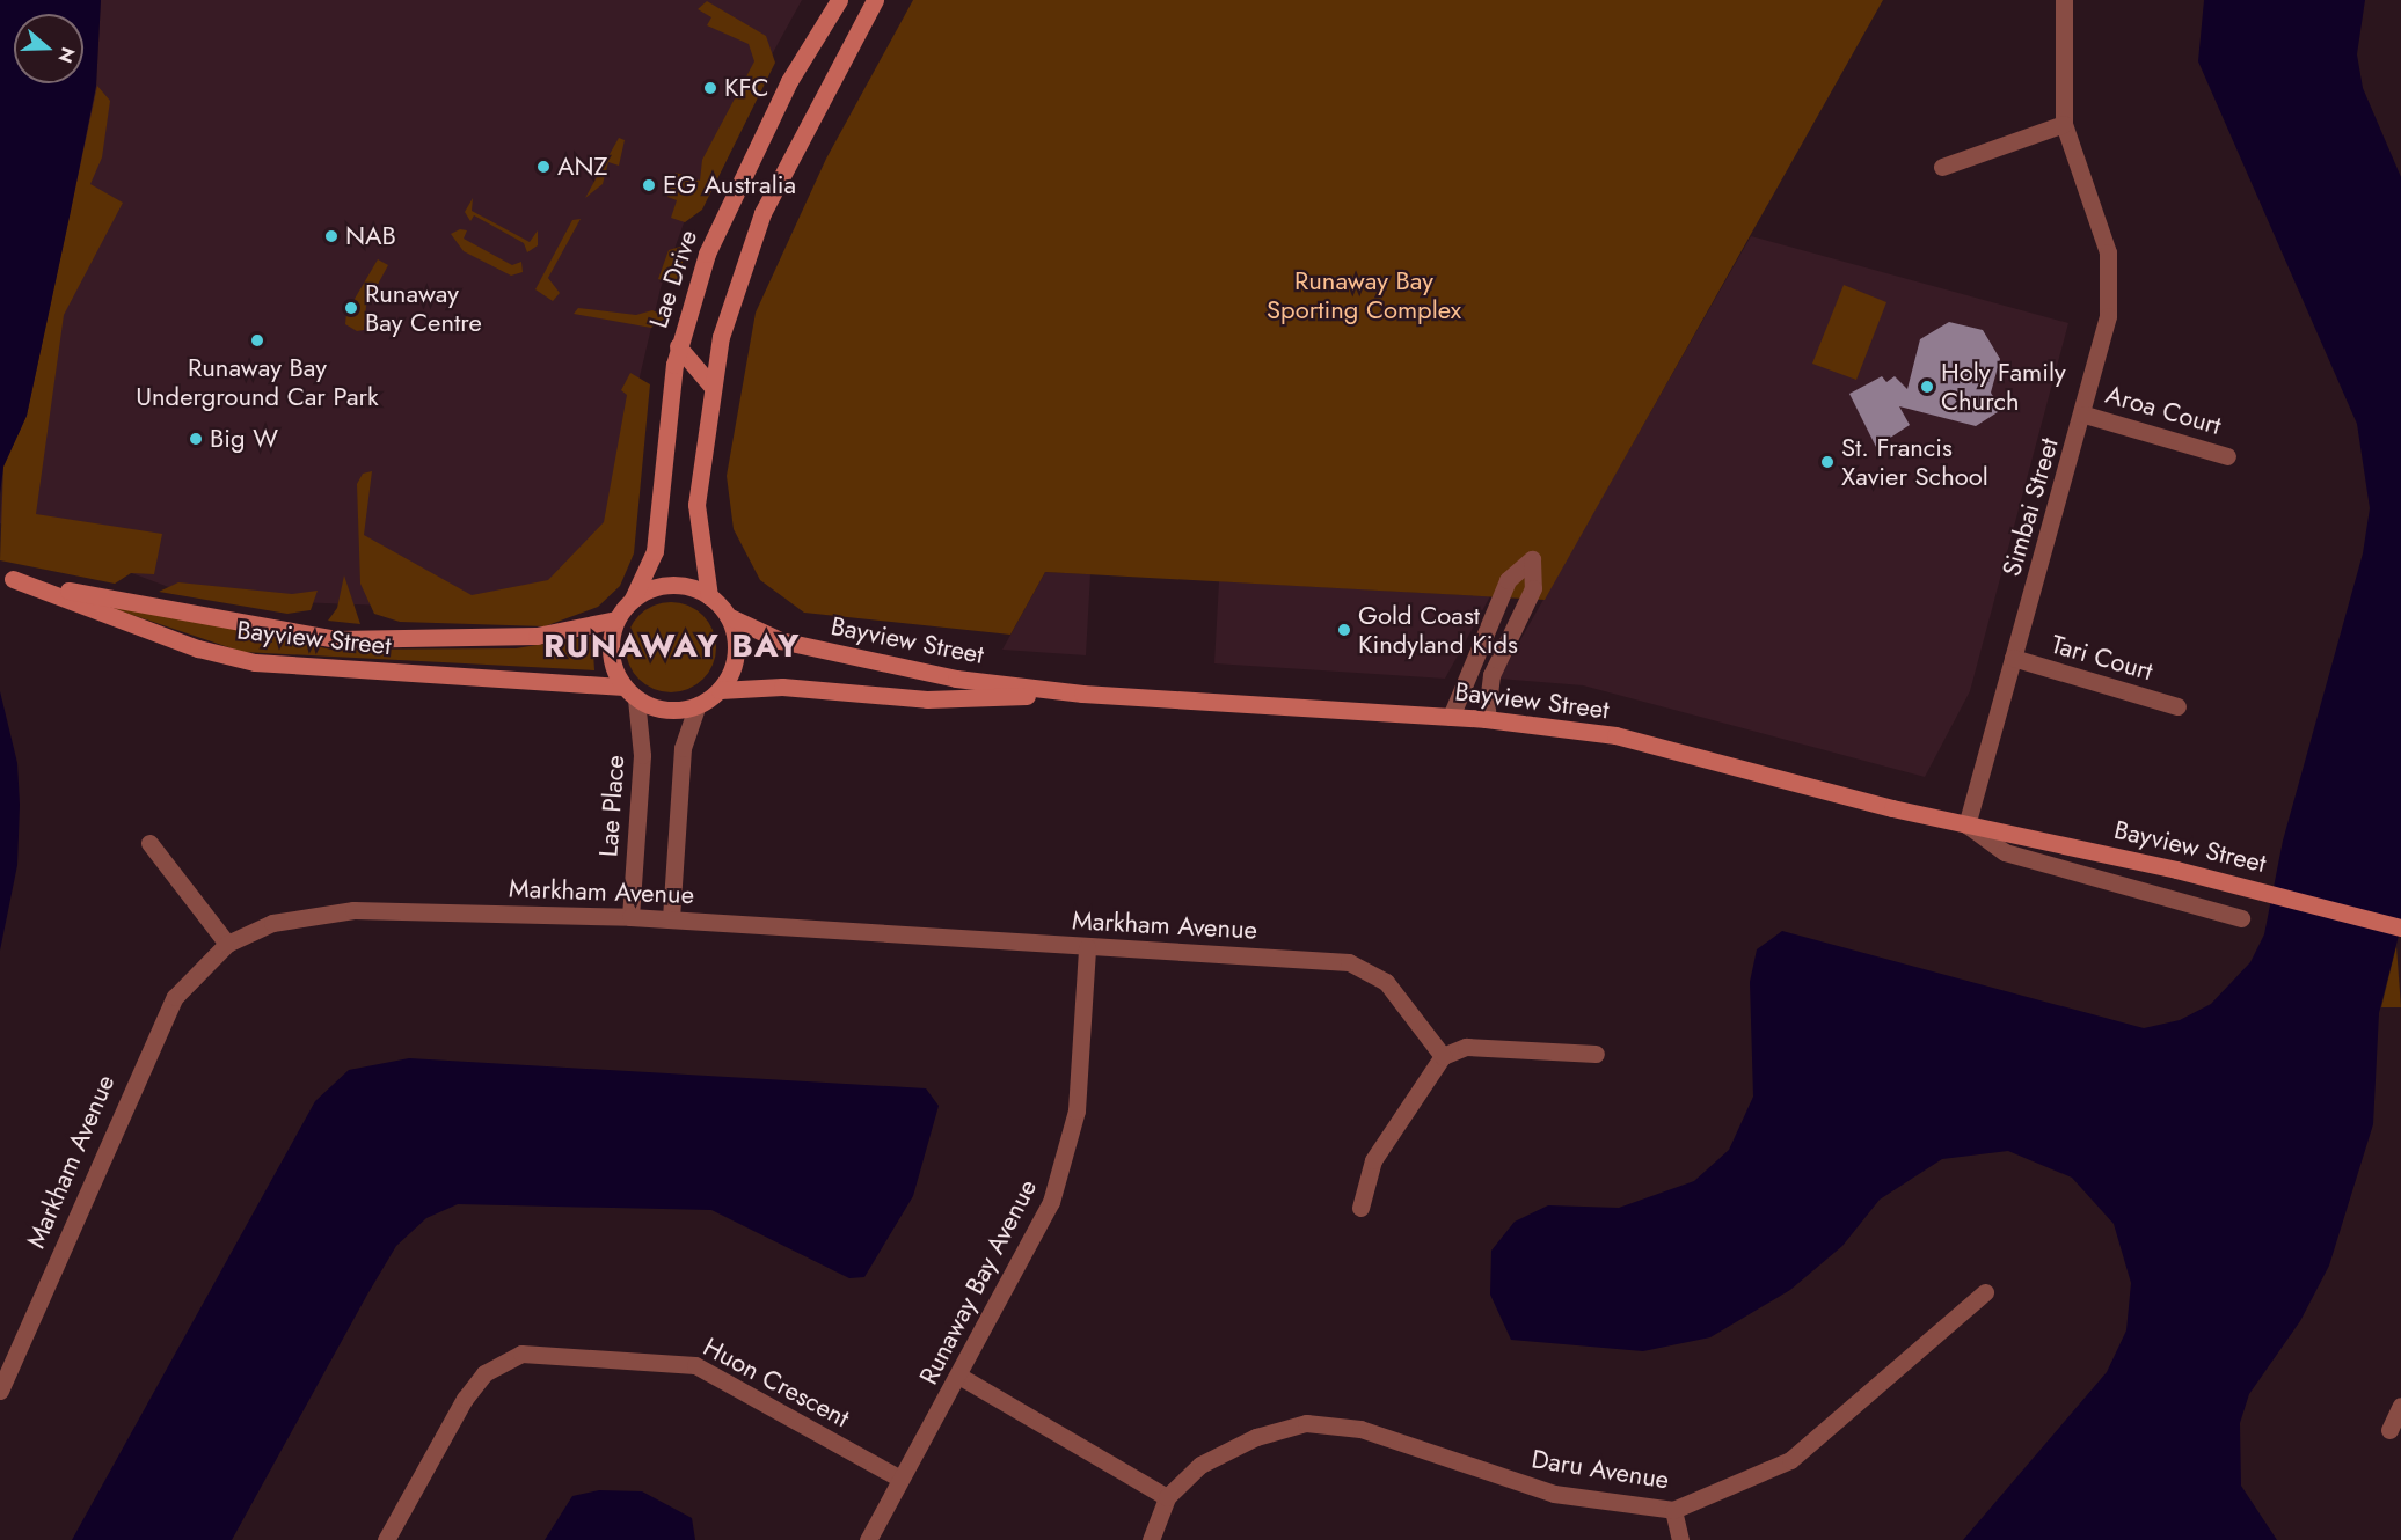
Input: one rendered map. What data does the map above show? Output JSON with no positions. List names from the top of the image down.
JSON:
{
  "streets": {
    "main road": ["Lae Drive", "Bayview Street"],
    "street": [
      "Aroa Court",
      "Simbai Street",
      "Tari Court",
      "Lae Place",
      "Markham Avenue",
      "Runaway Bay Avenue",
      "Huon Crescent",
      "Daru Avenue"
    ]
  },
  "crossings": [
    ["Lae Drive", "Bayview Street"],
    ["Lae Drive", "Lae Place"],
    ["Aroa Court", "Simbai Street"],
    ["Simbai Street", "Bayview Street"],
    ["Simbai Street", "Tari Court"],
    ["Bayview Street", "Lae Place"],
    ["Lae Place", "Markham Avenue"],
    ["Markham Avenue", "Runaway Bay Avenue"],
    ["Runaway Bay Avenue", "Huon Crescent"]
  ],
  "districts": ["RUNAWAY BAY"],
  "parks": ["Runaway Bay Sporting Complex"],
  "places": [
    "KFC",
    "ANZ",
    "EG Australia",
    "NAB",
    "Runaway Bay Centre",
    "Runaway Bay Underground Car Park",
    "Holy Family Church",
    "Big W",
    "St. Francis Xavier School",
    "Gold Coast Kindyland Kids"
  ],
  "north": "right"
}
